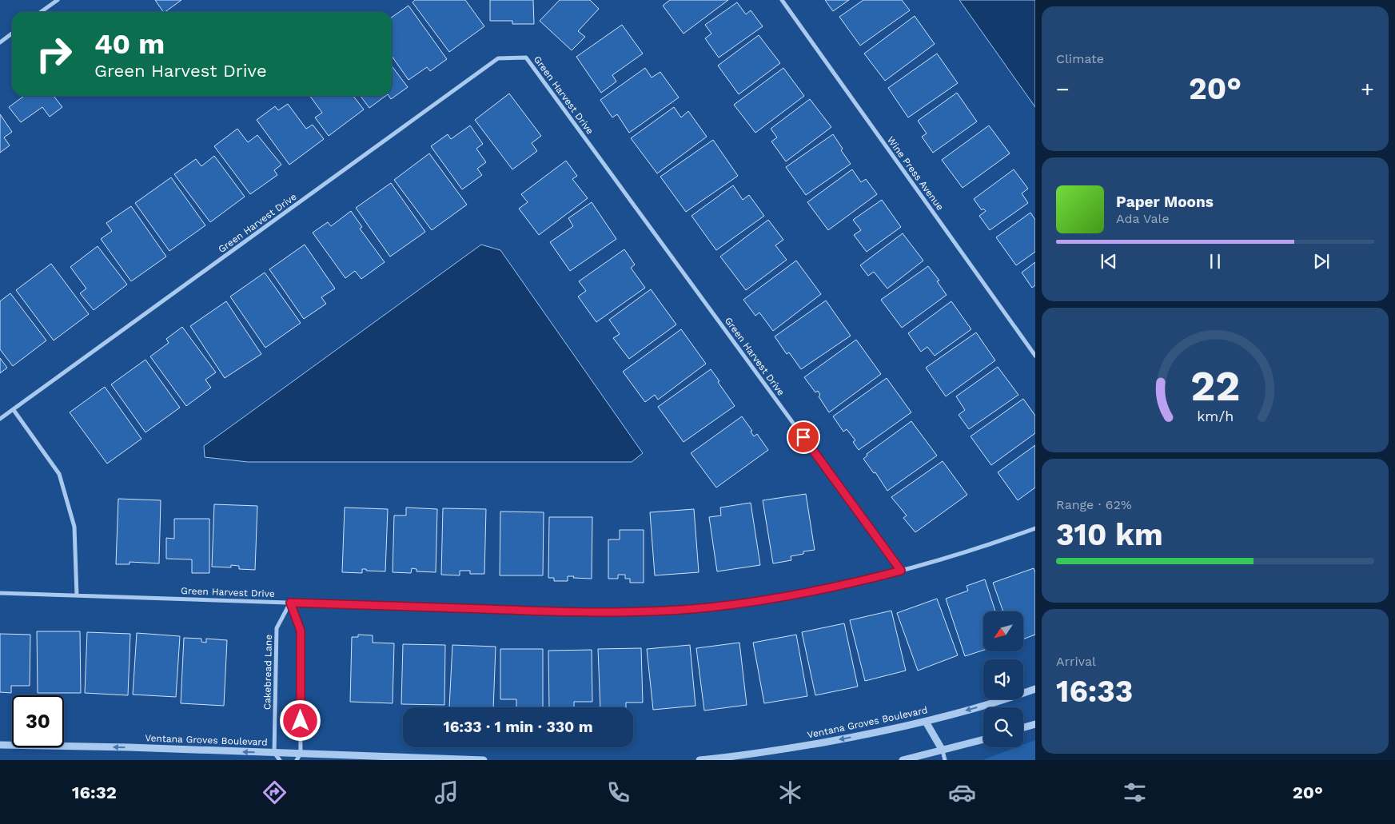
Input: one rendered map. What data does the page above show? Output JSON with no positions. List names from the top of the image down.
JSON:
{
  "streets": {
    "street": [
      "Green Harvest Drive",
      "Wine Press Avenue",
      "Cakebread Lane",
      "Ventana Groves Boulevard"
    ]
  },
  "crossings": [
    ["Green Harvest Drive", "Cakebread Lane"],
    ["Cakebread Lane", "Ventana Groves Boulevard"]
  ],
  "one_way": ["Ventana Groves Boulevard"],
  "north": "bottom left",
  "page": {
    "tile": [
      "Climate",
      ["Range · 62%", "310 km"],
      ["Arrival", "16:33"]
    ],
    "turn": ["40 m", "Green Harvest Drive"],
    "heat": ["−", "20°", "+"],
    "song": ["Paper Moons", "Ada Vale"],
    "limit": "30",
    "trip": "16:33 · 1 min · 330 m",
    "tabs": ["16:32", "20°"],
    "gauge": ["22", "km/h"]
  }
}
